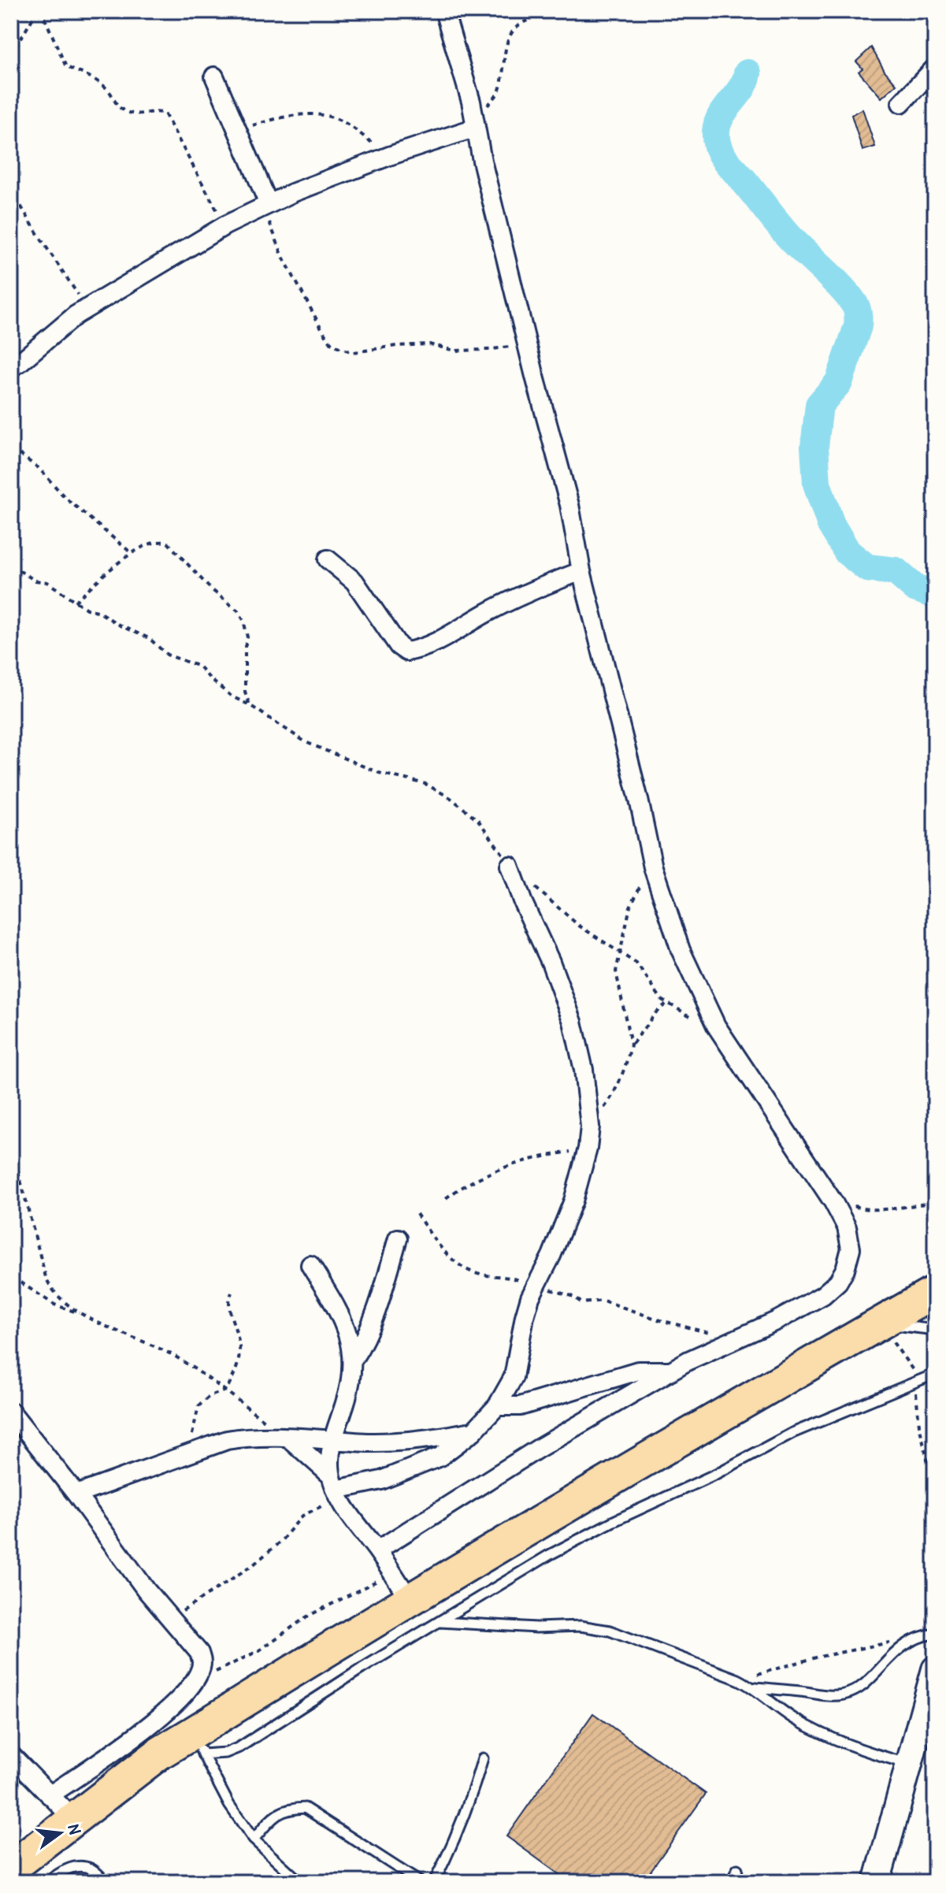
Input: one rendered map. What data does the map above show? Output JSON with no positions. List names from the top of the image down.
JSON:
{
  "north": "right"
}
